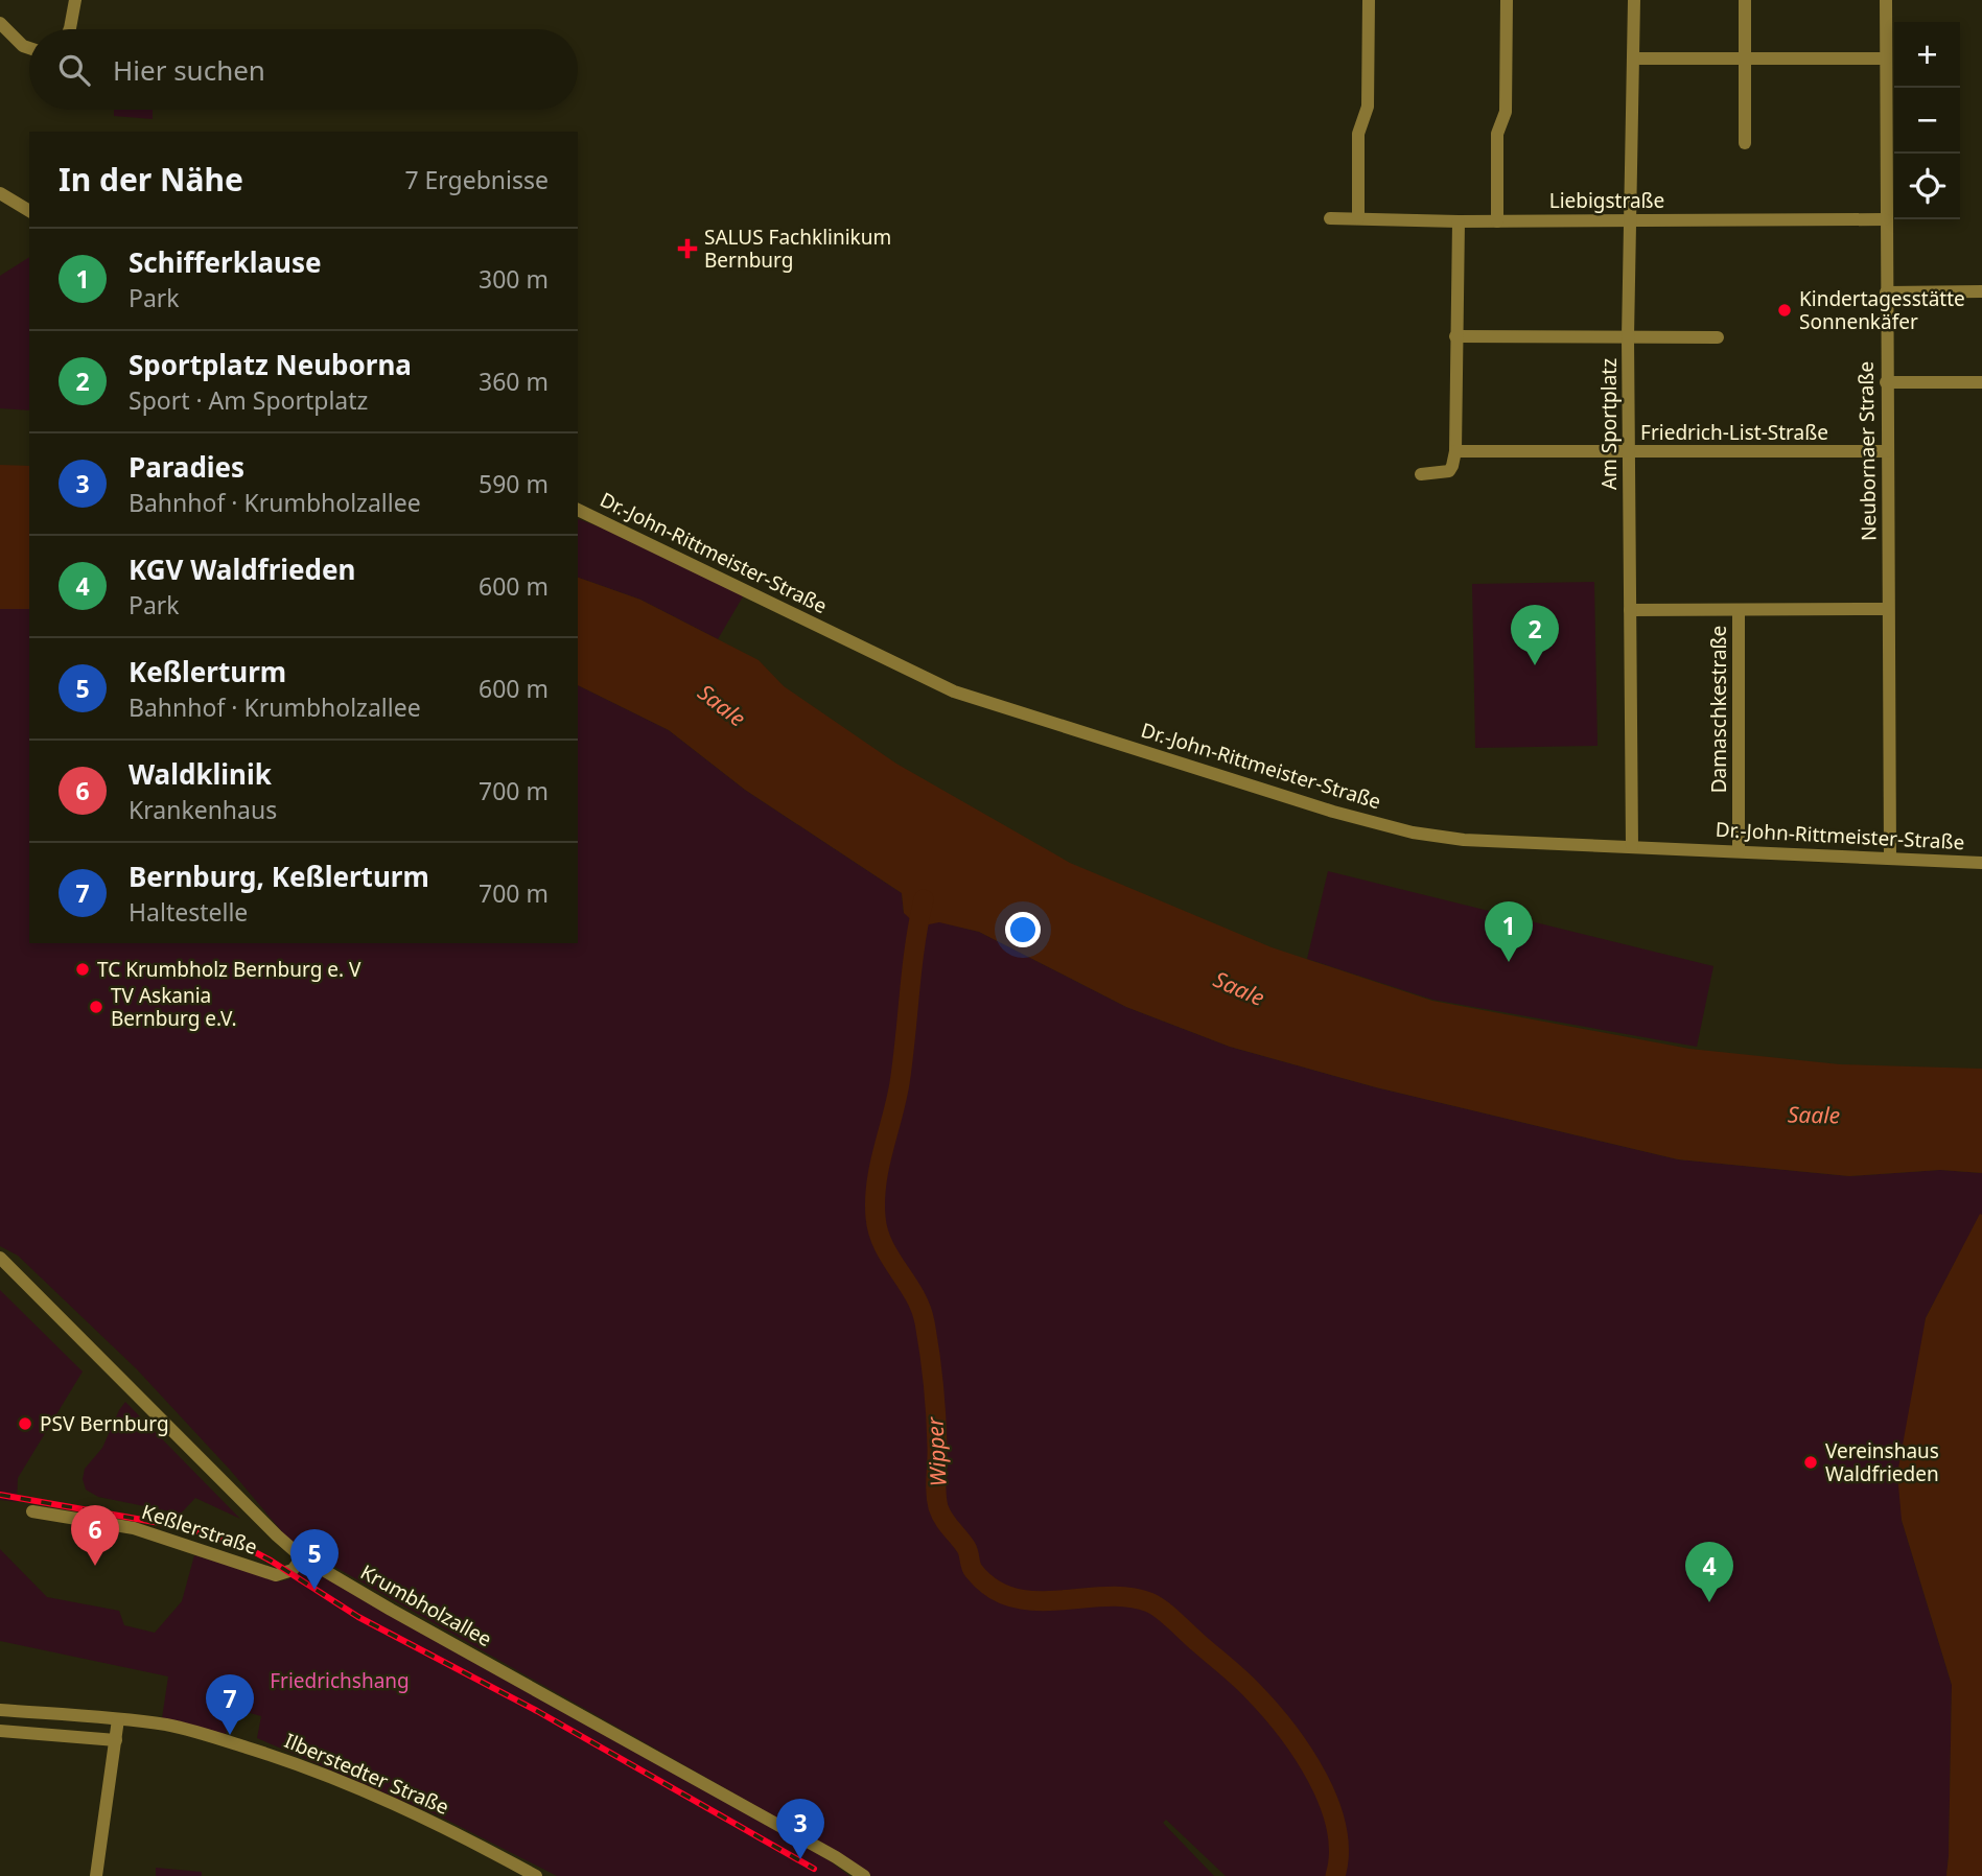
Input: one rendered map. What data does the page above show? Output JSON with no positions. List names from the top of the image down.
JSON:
{
  "streets": {
    "street": [
      "Liebigstraße",
      "Am Sportplatz",
      "Friedrich-List-Straße",
      "Neubornaer Straße",
      "Dr.-John-Rittmeister-Straße",
      "Damaschkestraße",
      "Keßlerstraße",
      "Krumbholzallee",
      "Ilberstedter Straße"
    ]
  },
  "crossings": [
    ["Liebigstraße", "Am Sportplatz"],
    ["Liebigstraße", "Neubornaer Straße"],
    ["Am Sportplatz", "Friedrich-List-Straße"],
    ["Am Sportplatz", "Dr.-John-Rittmeister-Straße"],
    ["Am Sportplatz", "Damaschkestraße"],
    ["Friedrich-List-Straße", "Neubornaer Straße"],
    ["Neubornaer Straße", "Dr.-John-Rittmeister-Straße"],
    ["Neubornaer Straße", "Damaschkestraße"],
    ["Dr.-John-Rittmeister-Straße", "Damaschkestraße"],
    ["Keßlerstraße", "Krumbholzallee"]
  ],
  "water": ["Saale", "Wipper"],
  "parks": ["Friedrichshang"],
  "places": {
    "health": ["SALUS Fachklinikum Bernburg"],
    "other": [
      "Kindertagesstätte Sonnenkäfer",
      "TC Krumbholz Bernburg e. V",
      "TV Askania Bernburg e.V.",
      "PSV Bernburg",
      "Vereinshaus Waldfrieden"
    ]
  },
  "page": {
    "map_buttons": ["+", "−"],
    "search": "Hier suchen",
    "heading": ["In der Nähe", "7 Ergebnisse"],
    "list": [
      {
        "mark": "1",
        "name": "Schifferklause",
        "note": "Park",
        "value": "300 m"
      },
      {
        "mark": "2",
        "name": "Sportplatz Neuborna",
        "note": "Sport · Am Sportplatz",
        "value": "360 m"
      },
      {
        "mark": "3",
        "name": "Paradies",
        "note": "Bahnhof · Krumbholzallee",
        "value": "590 m"
      },
      {
        "mark": "4",
        "name": "KGV Waldfrieden",
        "note": "Park",
        "value": "600 m"
      },
      {
        "mark": "5",
        "name": "Keßlerturm",
        "note": "Bahnhof · Krumbholzallee",
        "value": "600 m"
      },
      {
        "mark": "6",
        "name": "Waldklinik",
        "note": "Krankenhaus",
        "value": "700 m"
      },
      {
        "mark": "7",
        "name": "Bernburg, Keßlerturm",
        "note": "Haltestelle",
        "value": "700 m"
      }
    ],
    "pins": [
      "2",
      "1",
      "6",
      "5",
      "4",
      "7",
      "3"
    ]
  }
}
